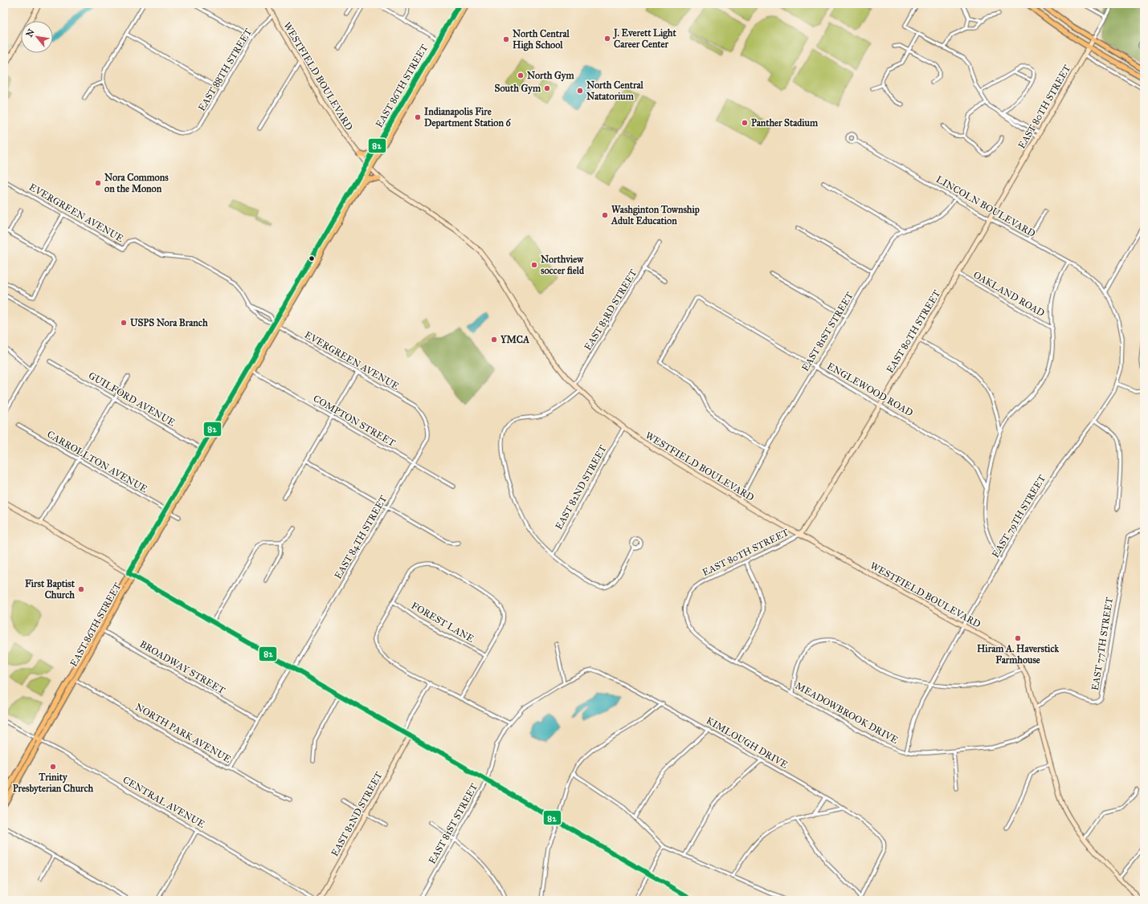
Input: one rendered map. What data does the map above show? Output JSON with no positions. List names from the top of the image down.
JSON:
{
  "streets": {
    "main road": ["EAST 86TH STREET"],
    "street": [
      "EAST 88TH STREET",
      "WESTFIELD BOULEVARD",
      "EAST 80TH STREET",
      "LINCOLN BOULEVARD",
      "EVERGREEN AVENUE",
      "OAKLAND ROAD",
      "EAST 83RD STREET",
      "EAST 81ST STREET",
      "ENGLEWOOD ROAD",
      "GUILFORD AVENUE",
      "COMPTON STREET",
      "CARROLLTON AVENUE",
      "EAST 82ND STREET",
      "EAST 79TH STREET",
      "EAST 84TH STREET",
      "FOREST LANE",
      "EAST 77TH STREET",
      "BROADWAY STREET",
      "MEADOWBROOK DRIVE",
      "NORTH PARK AVENUE",
      "KIMLOUGH DRIVE",
      "CENTRAL AVENUE"
    ]
  },
  "crossings": [
    ["EAST 88TH STREET", "WESTFIELD BOULEVARD"],
    ["WESTFIELD BOULEVARD", "EAST 86TH STREET"],
    ["WESTFIELD BOULEVARD", "EAST 80TH STREET"],
    ["WESTFIELD BOULEVARD", "EAST 83RD STREET"],
    ["WESTFIELD BOULEVARD", "EAST 81ST STREET"],
    ["WESTFIELD BOULEVARD", "EAST 82ND STREET"],
    ["WESTFIELD BOULEVARD", "EAST 79TH STREET"],
    ["WESTFIELD BOULEVARD", "EAST 77TH STREET"],
    ["WESTFIELD BOULEVARD", "MEADOWBROOK DRIVE"],
    ["EAST 86TH STREET", "EVERGREEN AVENUE"],
    ["EAST 86TH STREET", "GUILFORD AVENUE"],
    ["EAST 86TH STREET", "COMPTON STREET"],
    ["EAST 86TH STREET", "CARROLLTON AVENUE"],
    ["EAST 86TH STREET", "BROADWAY STREET"],
    ["EAST 86TH STREET", "NORTH PARK AVENUE"],
    ["EAST 86TH STREET", "CENTRAL AVENUE"],
    ["EAST 80TH STREET", "LINCOLN BOULEVARD"],
    ["EAST 80TH STREET", "OAKLAND ROAD"],
    ["EAST 80TH STREET", "ENGLEWOOD ROAD"],
    ["EAST 80TH STREET", "MEADOWBROOK DRIVE"],
    ["LINCOLN BOULEVARD", "EAST 81ST STREET"],
    ["LINCOLN BOULEVARD", "EAST 79TH STREET"],
    ["EVERGREEN AVENUE", "EAST 84TH STREET"],
    ["EAST 81ST STREET", "ENGLEWOOD ROAD"],
    ["EAST 81ST STREET", "KIMLOUGH DRIVE"],
    ["COMPTON STREET", "EAST 84TH STREET"],
    ["EAST 79TH STREET", "MEADOWBROOK DRIVE"],
    ["EAST 84TH STREET", "BROADWAY STREET"],
    ["EAST 84TH STREET", "NORTH PARK AVENUE"]
  ],
  "places": [
    "J. Everett Light Career Center",
    "North Central High School",
    "North Gym",
    "South Gym",
    "North Central Natatorium",
    "Indianapolis Fire Department Station 6",
    "Panther Stadium",
    "Nora Commons on the Monon",
    "Washginton Township Adult Education",
    "Northview soccer field",
    "USPS Nora Branch",
    "YMCA",
    "First Baptist Church",
    "Hiram A. Haverstick Farmhouse",
    "Trinity Presbyterian Church"
  ],
  "lines": ["transit line 82"],
  "north": "top left"
}
